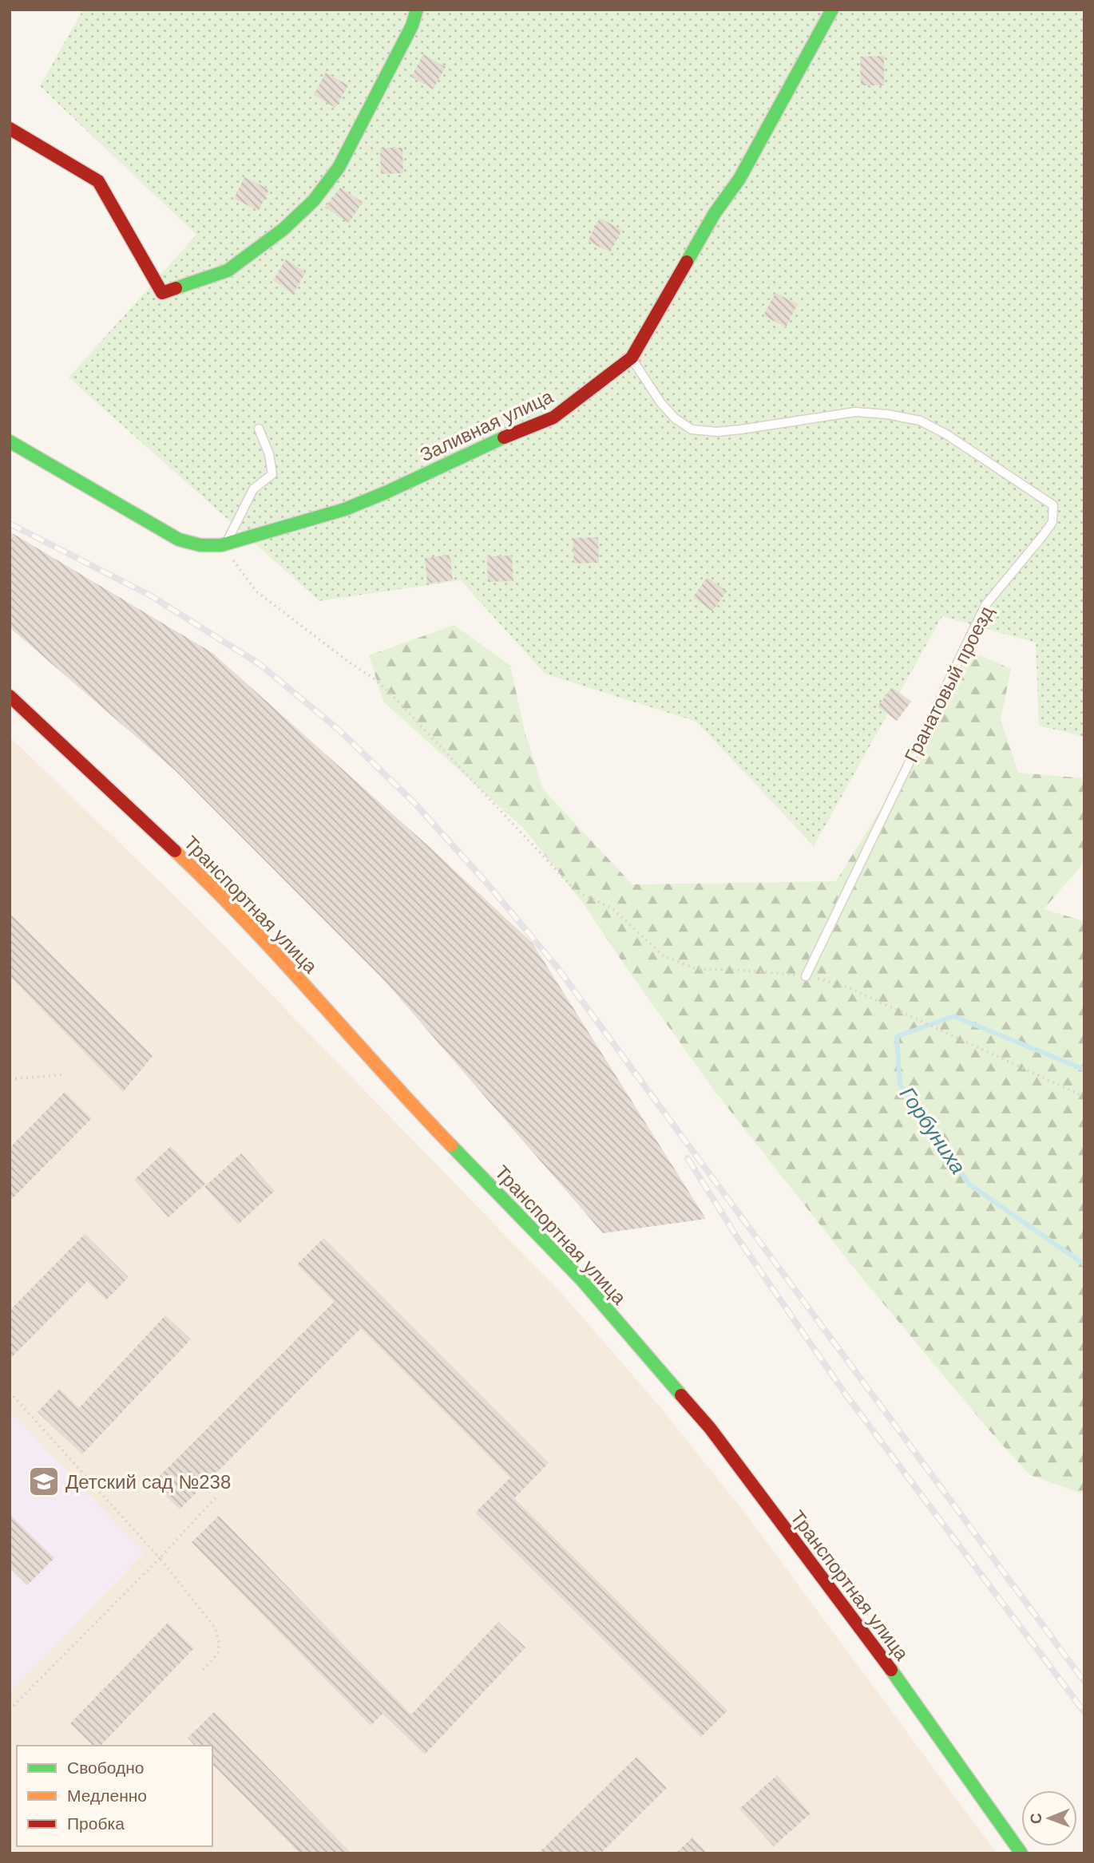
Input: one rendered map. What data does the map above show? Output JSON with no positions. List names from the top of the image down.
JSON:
{
  "streets": {
    "street": ["Заливная улица", "Транспортная улица"],
    "lane": ["Гранатовый проезд"]
  },
  "crossings": [
    ["Заливная улица", "Гранатовый проезд"]
  ],
  "water": ["Горбуниха"],
  "places": {
    "school or university": ["Детский сад №238"]
  },
  "legend": ["Свободно", "Медленно", "Пробка"],
  "north": "left"
}
